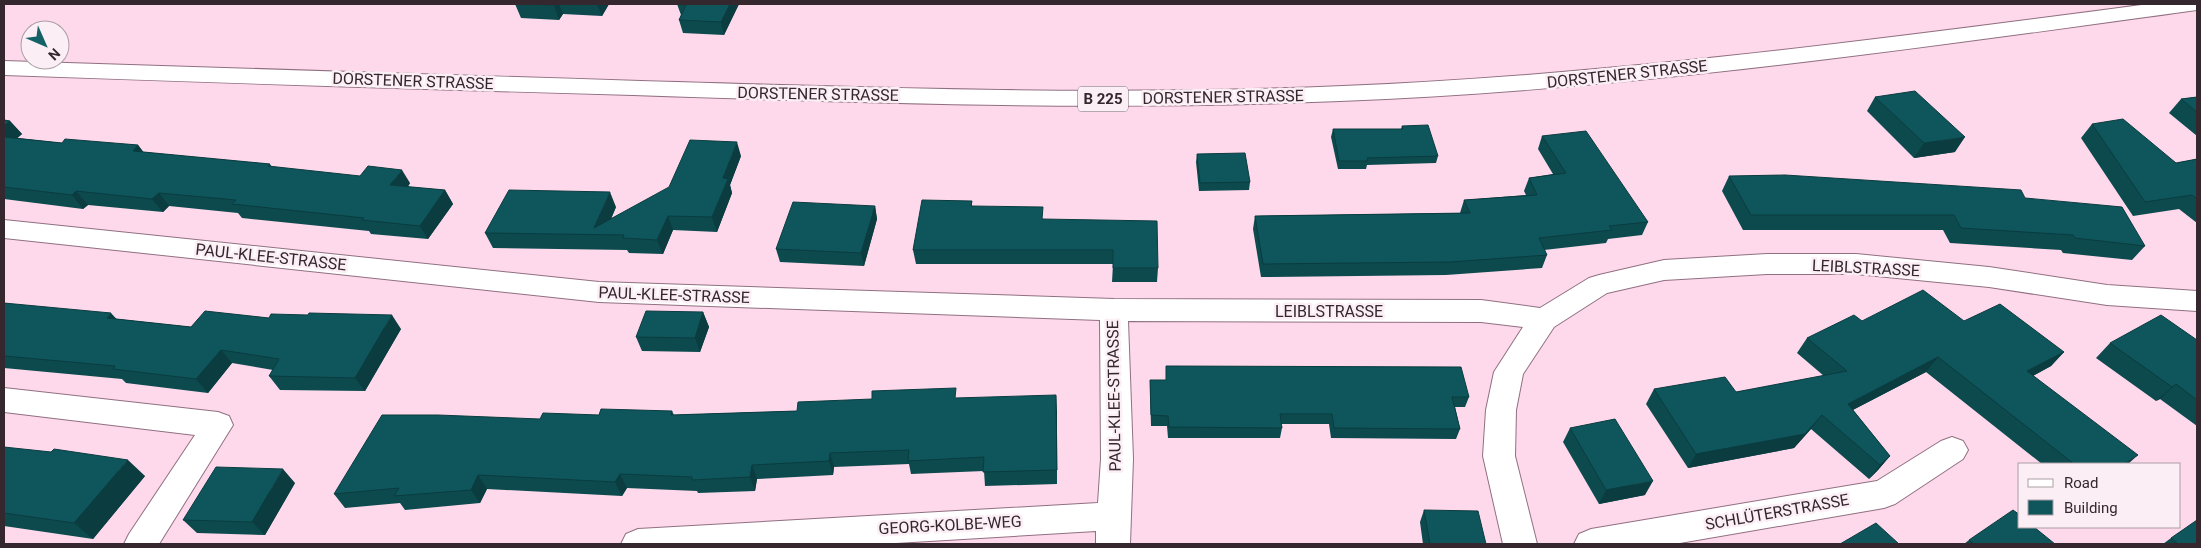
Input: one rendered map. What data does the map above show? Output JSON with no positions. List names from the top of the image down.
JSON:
{
  "streets": {
    "street": [
      "DORSTENER STRASSE",
      "B 225",
      "PAUL-KLEE-STRASSE",
      "LEIBLSTRASSE",
      "SCHLÜTERSTRASSE",
      "GEORG-KOLBE-WEG"
    ]
  },
  "crossings": [
    ["PAUL-KLEE-STRASSE", "LEIBLSTRASSE"],
    ["PAUL-KLEE-STRASSE", "GEORG-KOLBE-WEG"]
  ],
  "legend": ["Road", "Building"],
  "north": "bottom right"
}
